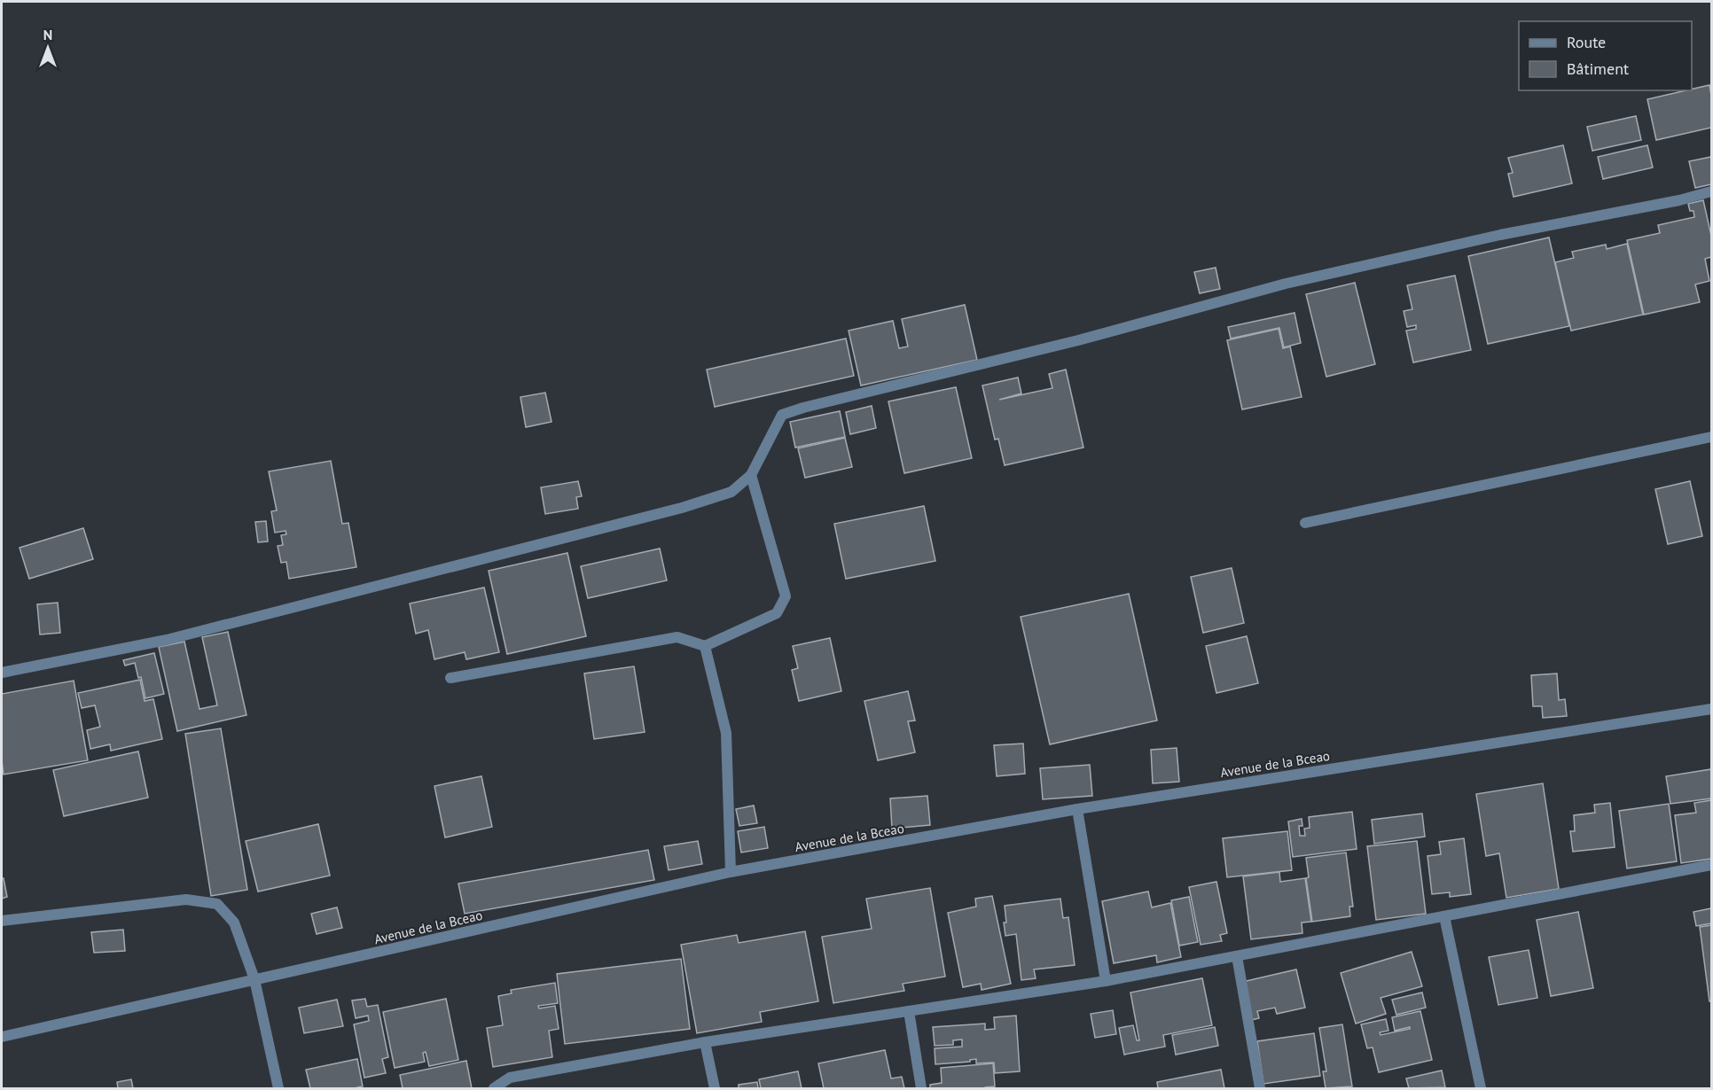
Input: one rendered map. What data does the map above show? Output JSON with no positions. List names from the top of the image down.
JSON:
{
  "streets": {
    "street": ["Avenue de la Bceao"]
  },
  "legend": ["Route", "Bâtiment"],
  "north": "top"
}
